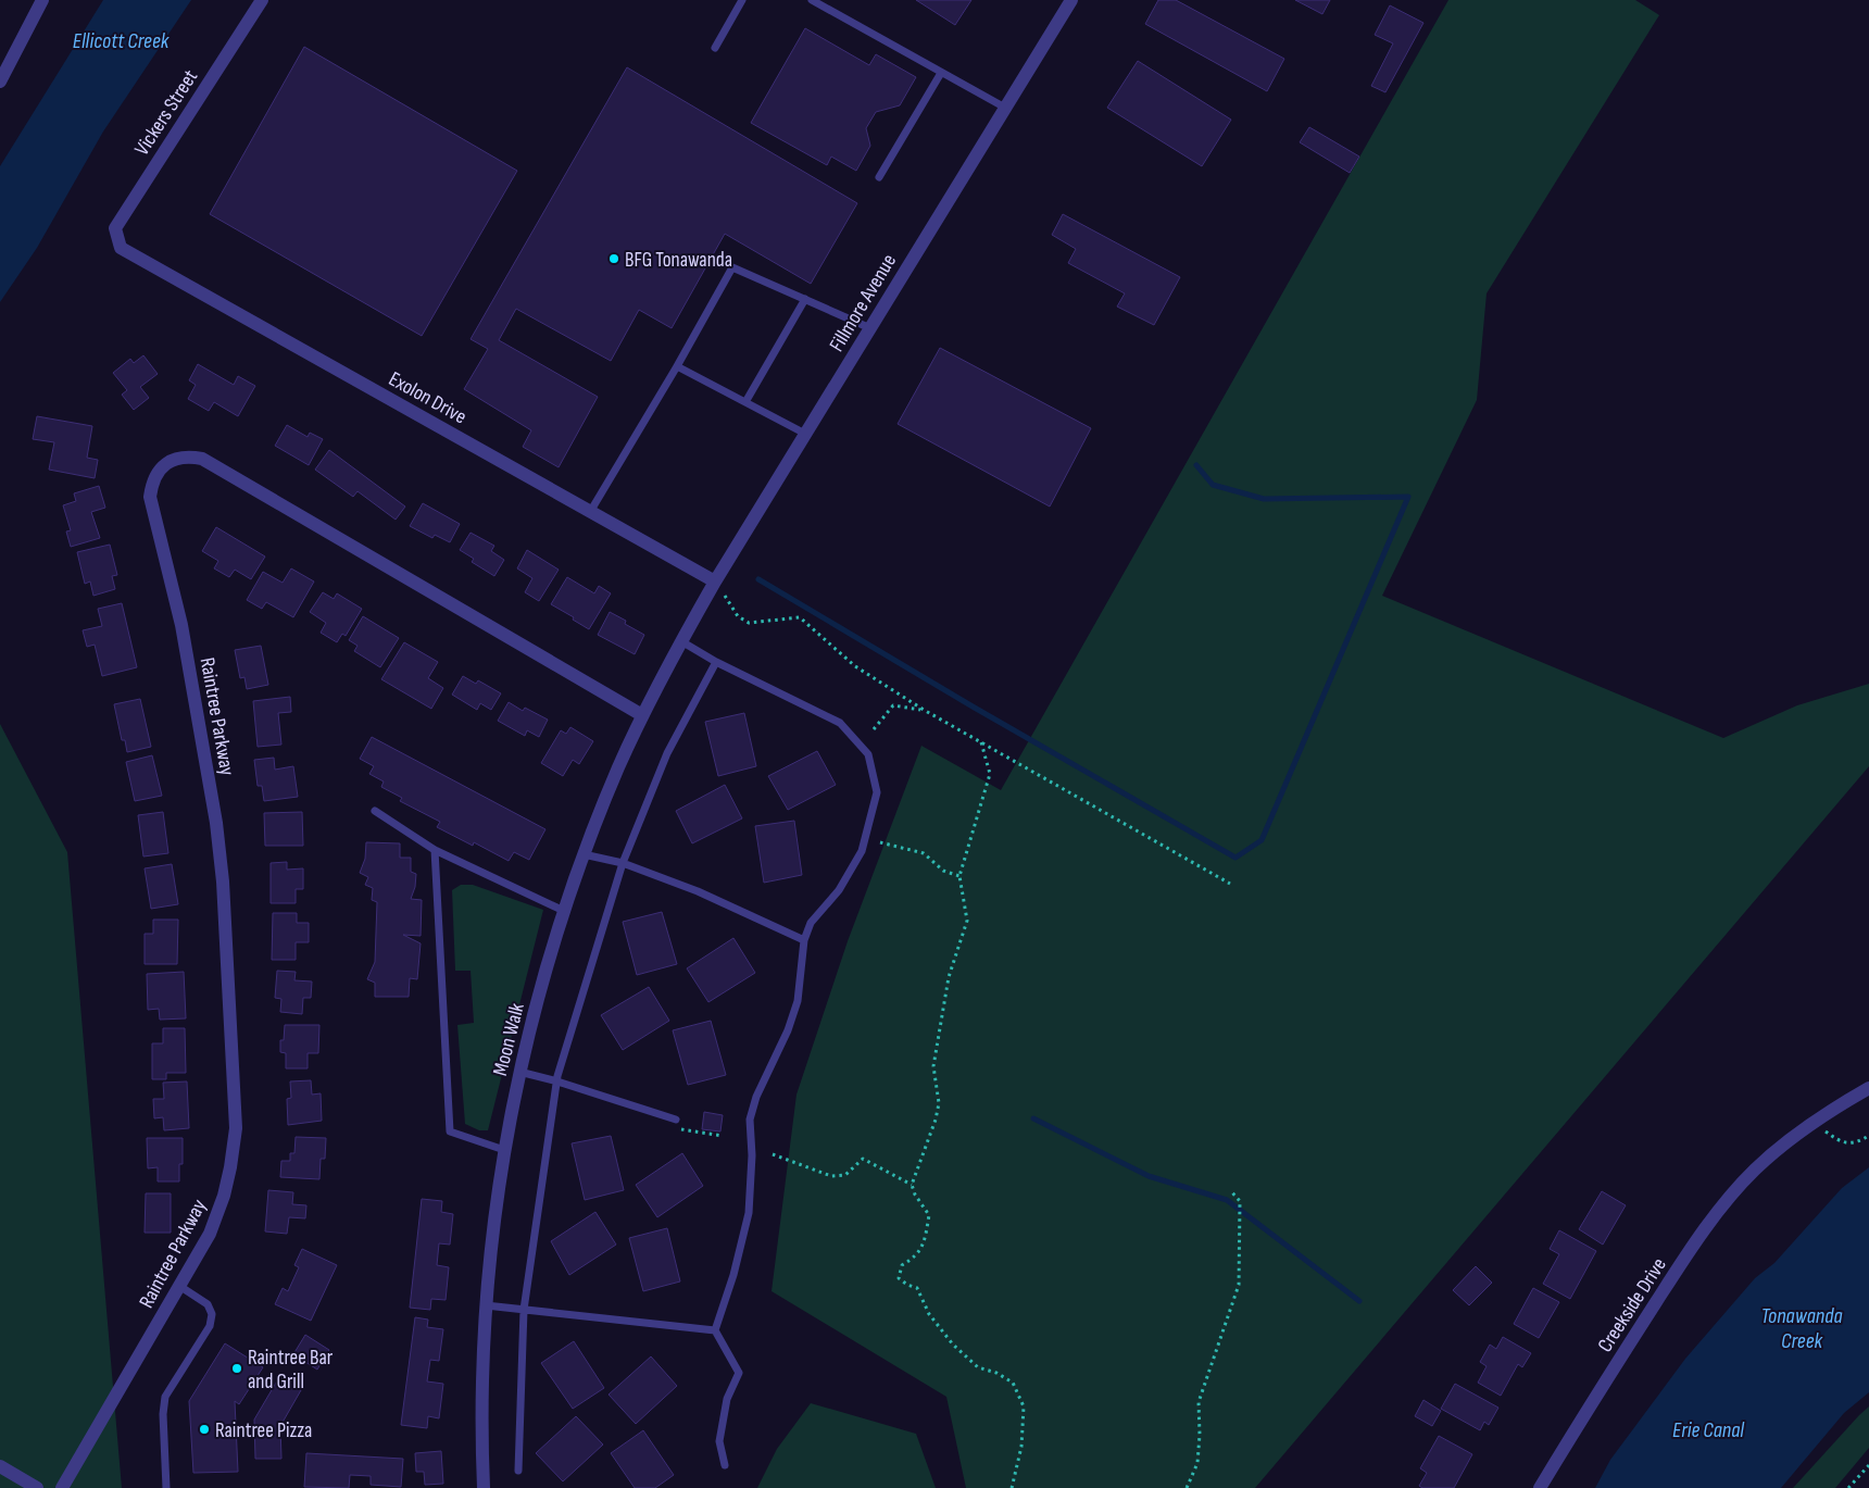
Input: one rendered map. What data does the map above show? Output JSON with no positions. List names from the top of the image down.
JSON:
{
  "streets": {
    "street": [
      "Vickers Street",
      "Fillmore Avenue",
      "Exolon Drive",
      "Raintree Parkway",
      "Moon Walk",
      "Creekside Drive"
    ]
  },
  "crossings": [
    ["Vickers Street", "Exolon Drive"],
    ["Fillmore Avenue", "Exolon Drive"],
    ["Fillmore Avenue", "Moon Walk"],
    ["Raintree Parkway", "Moon Walk"]
  ],
  "water": ["Ellicott Creek", "Tonawanda Creek", "Erie Canal"],
  "places": ["BFG Tonawanda", "Raintree Bar and Grill", "Raintree Pizza"]
}
